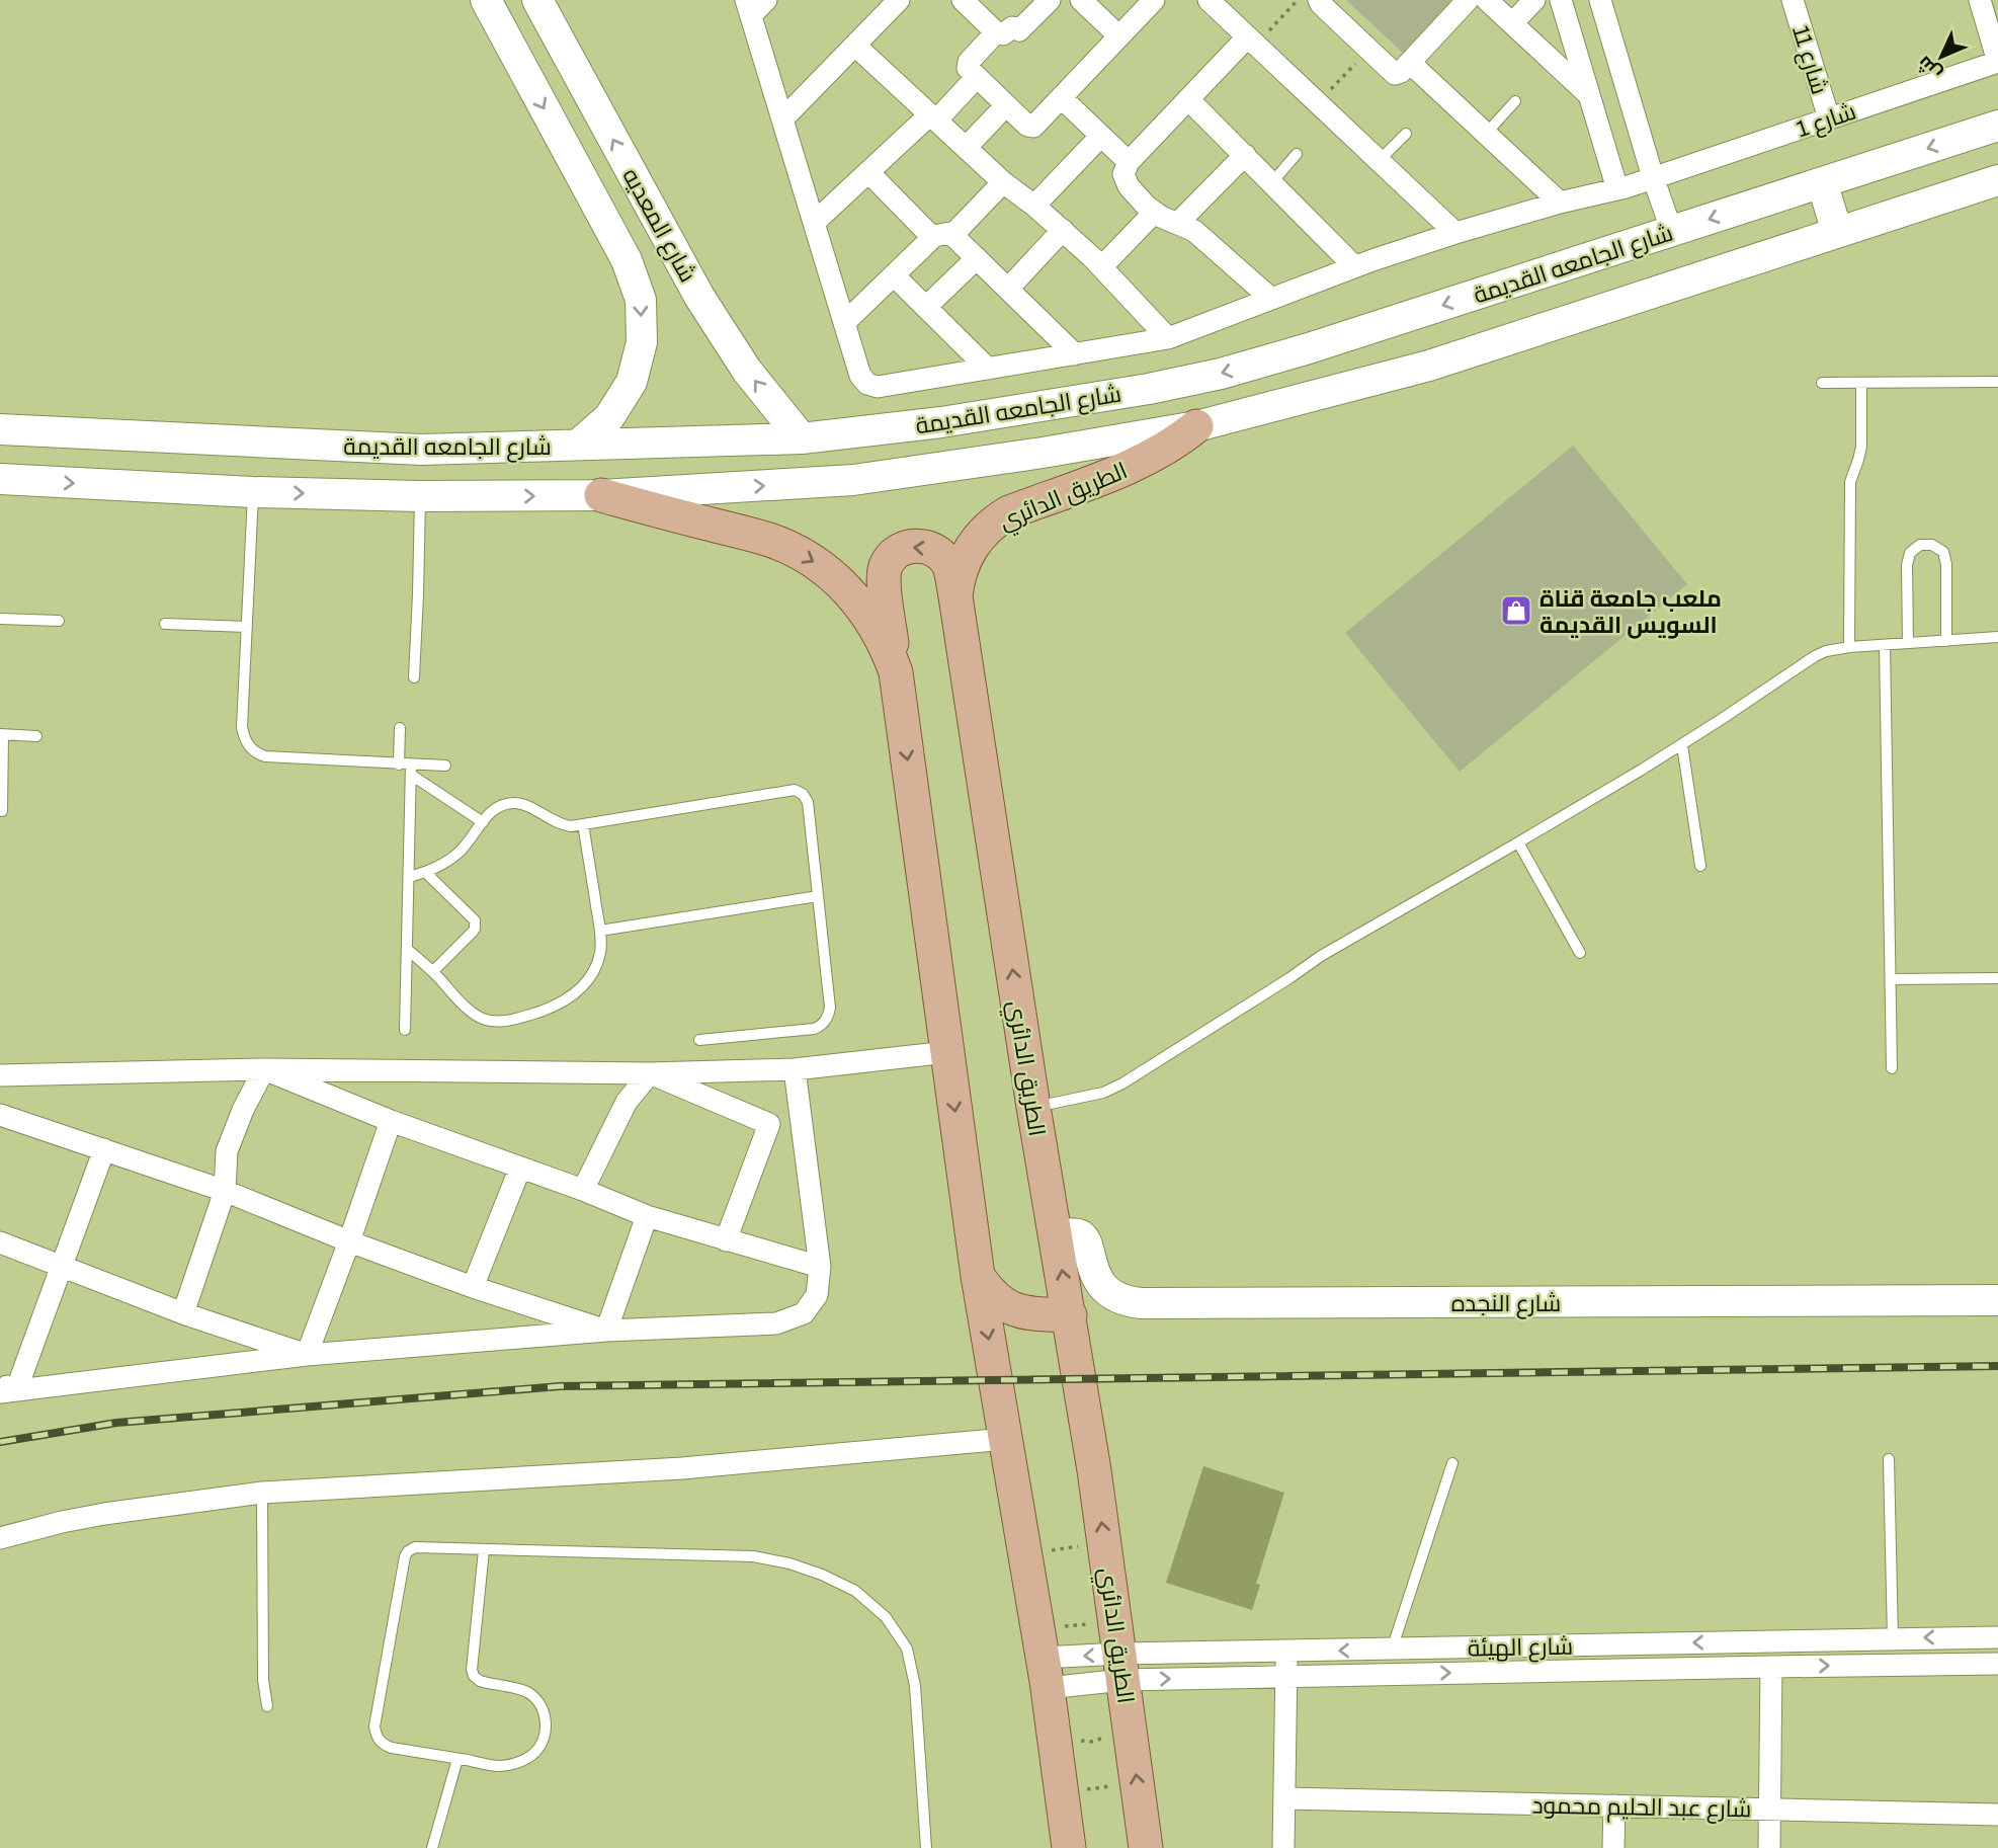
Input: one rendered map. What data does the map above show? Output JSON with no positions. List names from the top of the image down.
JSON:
{
  "streets": {
    "main road": [
      "شارع المعديه",
      "شارع الجامعه القديمة",
      "الطريق الدائري",
      "شارع النجده"
    ],
    "street": [
      "شارع 11",
      "شارع 1",
      "شارع الهيئة",
      "شارع عبد الحليم محمود"
    ]
  },
  "crossings": [
    ["شارع 11", "شارع 1"],
    ["شارع المعديه", "شارع الجامعه القديمة"],
    ["شارع الجامعه القديمة", "الطريق الدائري"],
    ["الطريق الدائري", "شارع النجده"],
    ["الطريق الدائري", "شارع الهيئة"]
  ],
  "places": {
    "shop": ["ملعب جامعة قناة السويس القديمة"]
  },
  "north": "bottom left"
}
